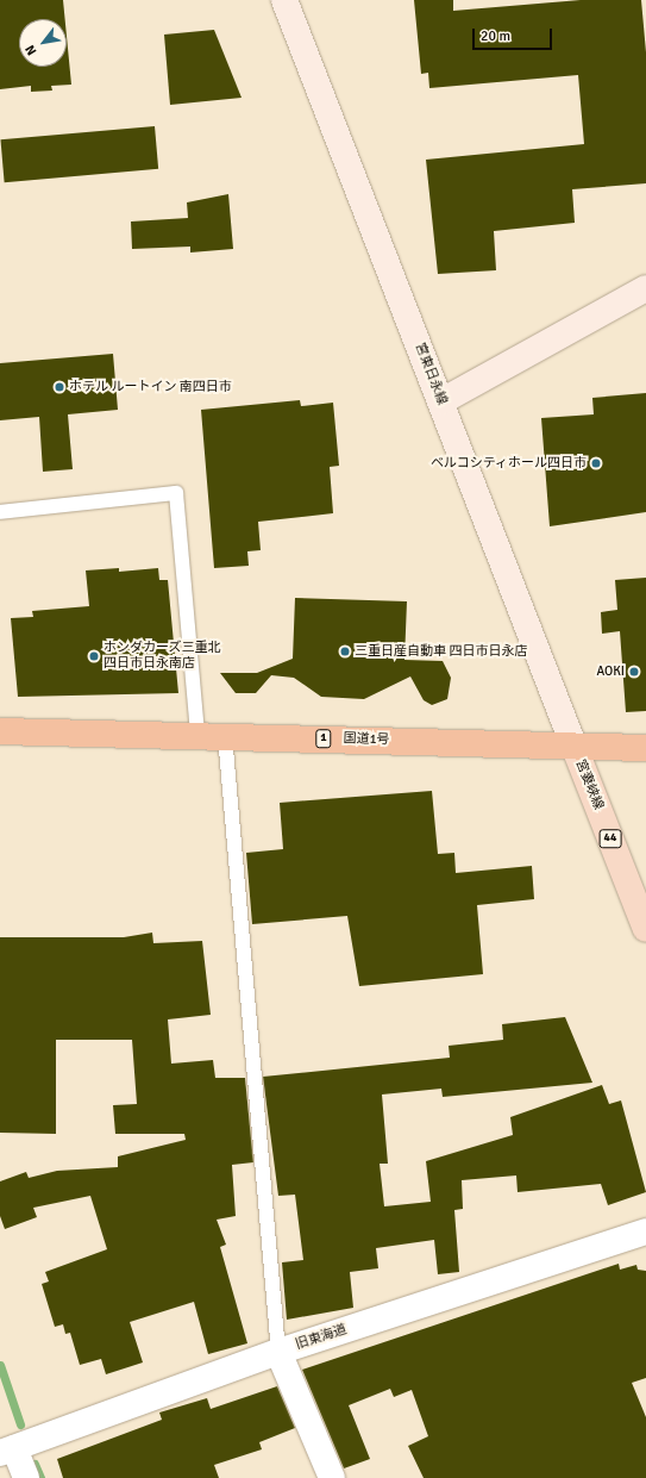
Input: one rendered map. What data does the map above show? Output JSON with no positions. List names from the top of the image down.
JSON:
{
  "streets": {
    "highway": ["1", "国道1号"],
    "main road": ["宮東日永線", "宮妻峡線", "44"],
    "street": ["旧東海道"]
  },
  "crossings": [
    ["宮東日永線", "国道1号"],
    ["宮東日永線", "宮妻峡線"],
    ["国道1号", "宮妻峡線"]
  ],
  "places": [
    "ホテル ルートイン 南四日市",
    "ベルコシティホール四日市",
    "三重日産自動車 四日市日永店",
    "ホンダカーズ三重北 四日市日永南店",
    "AOKI"
  ],
  "scale_bar": "20 m",
  "north": "bottom left"
}
